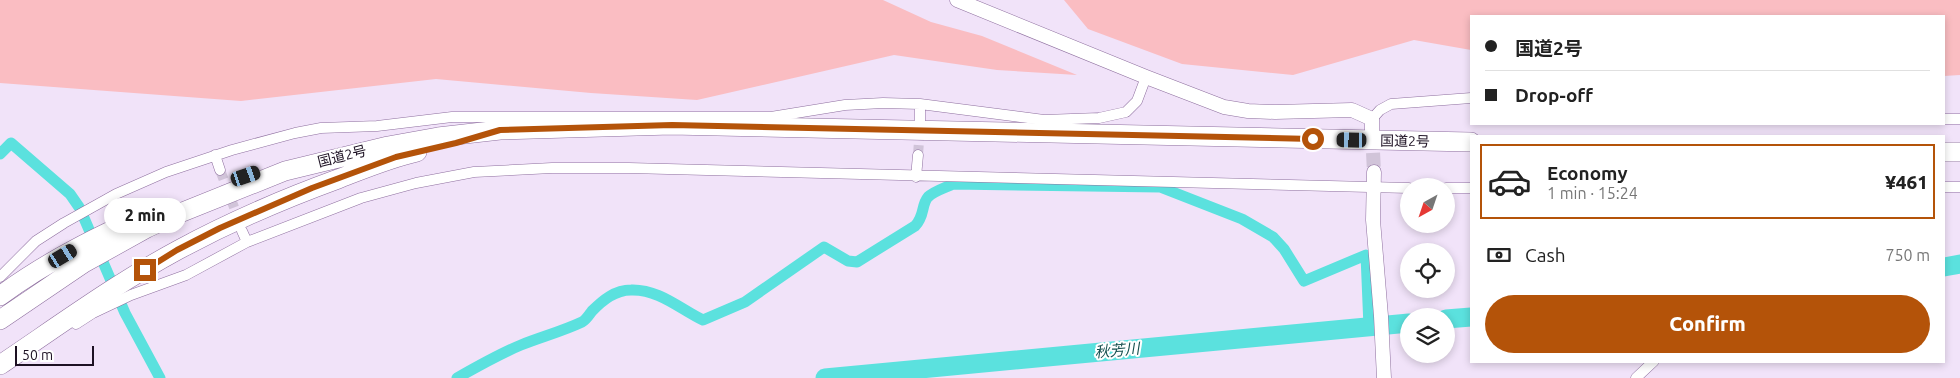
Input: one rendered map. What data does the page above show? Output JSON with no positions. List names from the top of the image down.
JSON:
{
  "streets": {
    "highway": ["国道2号"]
  },
  "water": ["秋芳川"],
  "scale_bar": "50 m",
  "north": "bottom left",
  "page": {
    "banner": ["国道2号", "Drop-off"],
    "list": [
      {
        "name": "Economy",
        "note": "1 min · 15:24",
        "value": "¥461"
      }
    ],
    "bubble": "2 min",
    "pay": ["Cash", "750 m"],
    "buttons": "Confirm",
    "scale": "50 m"
  }
}
